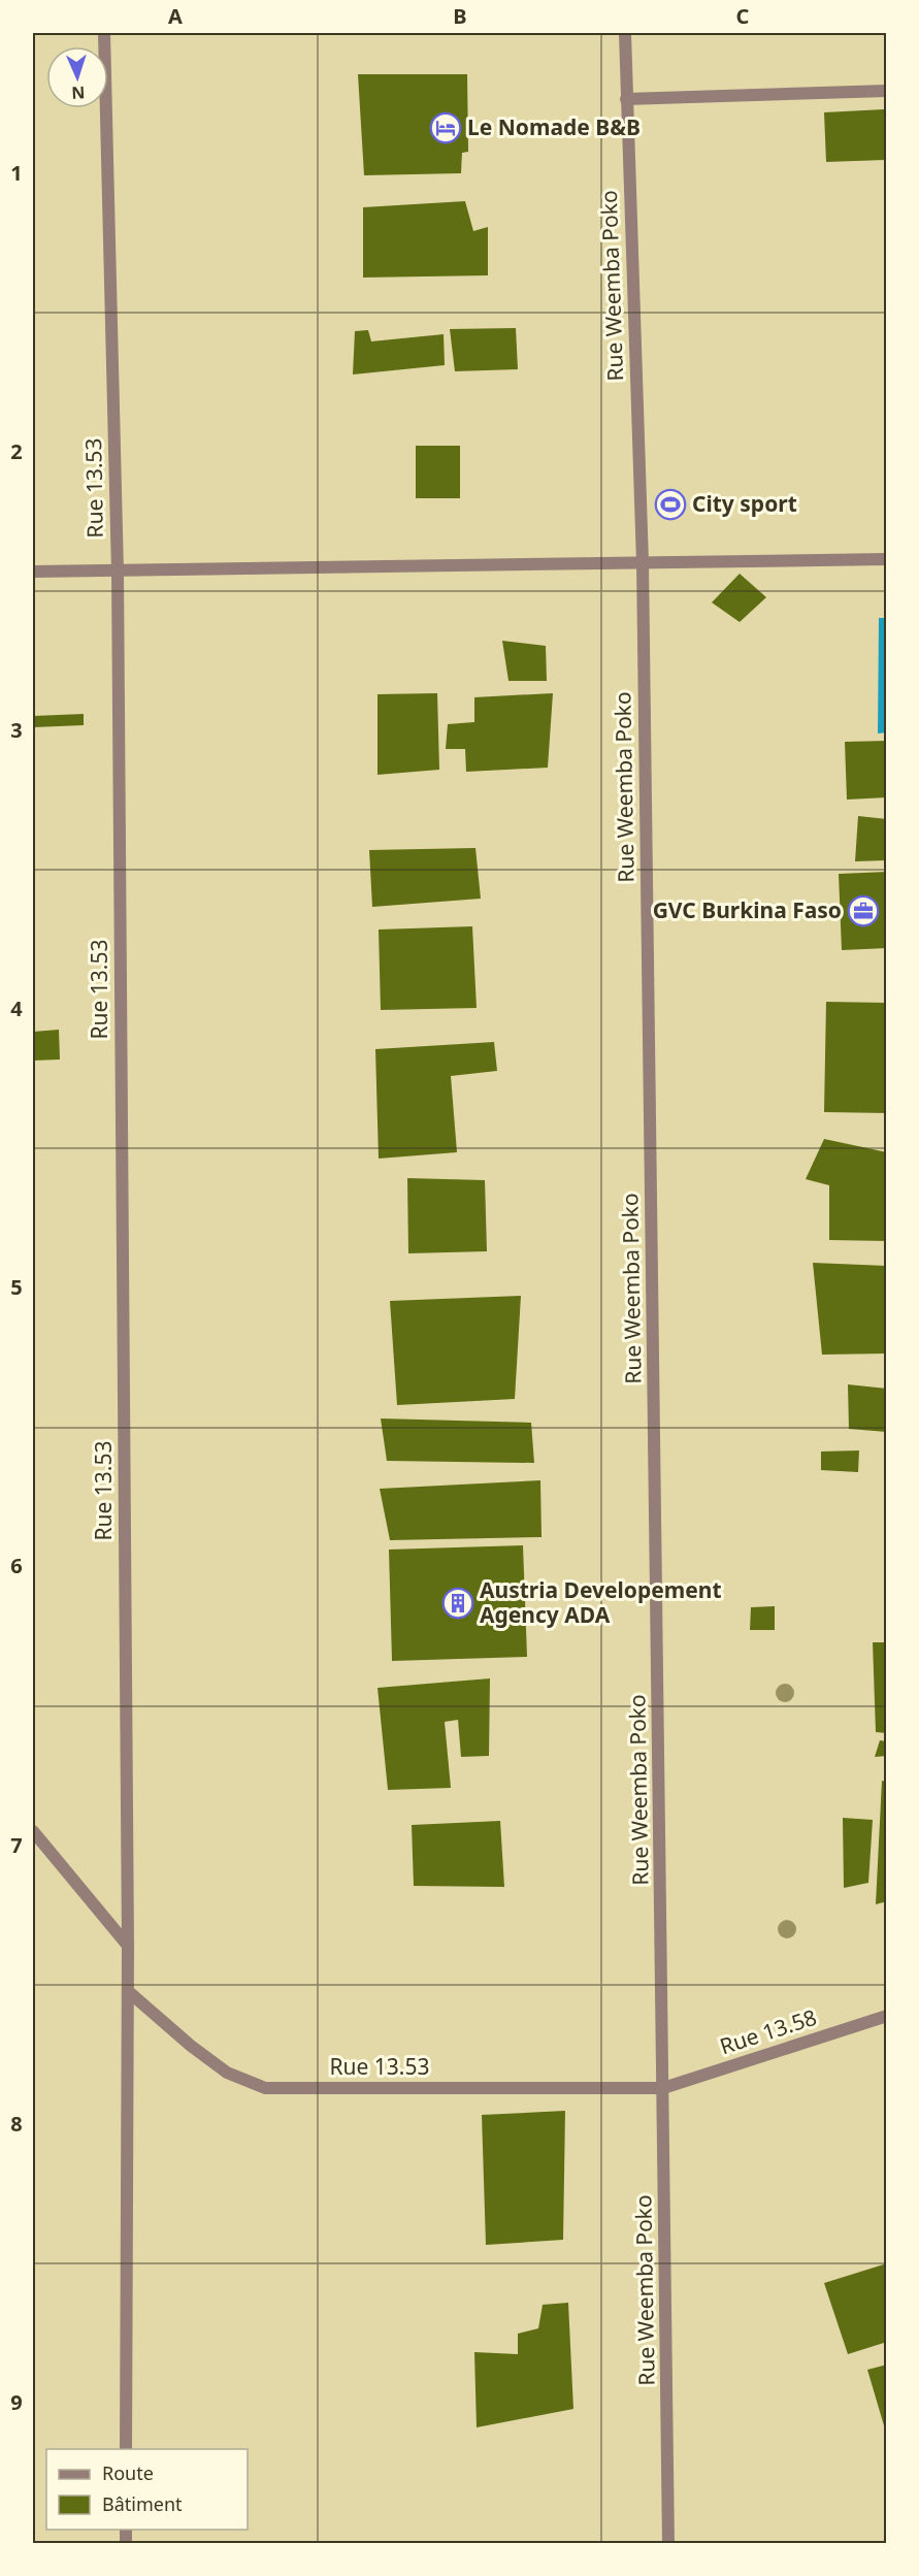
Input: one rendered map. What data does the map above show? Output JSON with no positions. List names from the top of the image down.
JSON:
{
  "streets": {
    "street": ["Rue Weemba Poko", "Rue 13.53", "Rue 13.58"]
  },
  "crossings": [
    ["Rue Weemba Poko", "Rue 13.53"],
    ["Rue Weemba Poko", "Rue 13.58"],
    ["Rue 13.53", "Rue 13.58"]
  ],
  "places": {
    "hotel": ["Le Nomade B&B"],
    "sports": ["City sport"],
    "office": ["GVC Burkina Faso"],
    "building": ["Austria Developement Agency ADA"]
  },
  "legend": ["Route", "Bâtiment"],
  "north": "bottom",
  "grid": {
    "columns": ["A", "B", "C"],
    "rows": [
      "1",
      "2",
      "3",
      "4",
      "5",
      "6",
      "7",
      "8",
      "9"
    ]
  }
}
